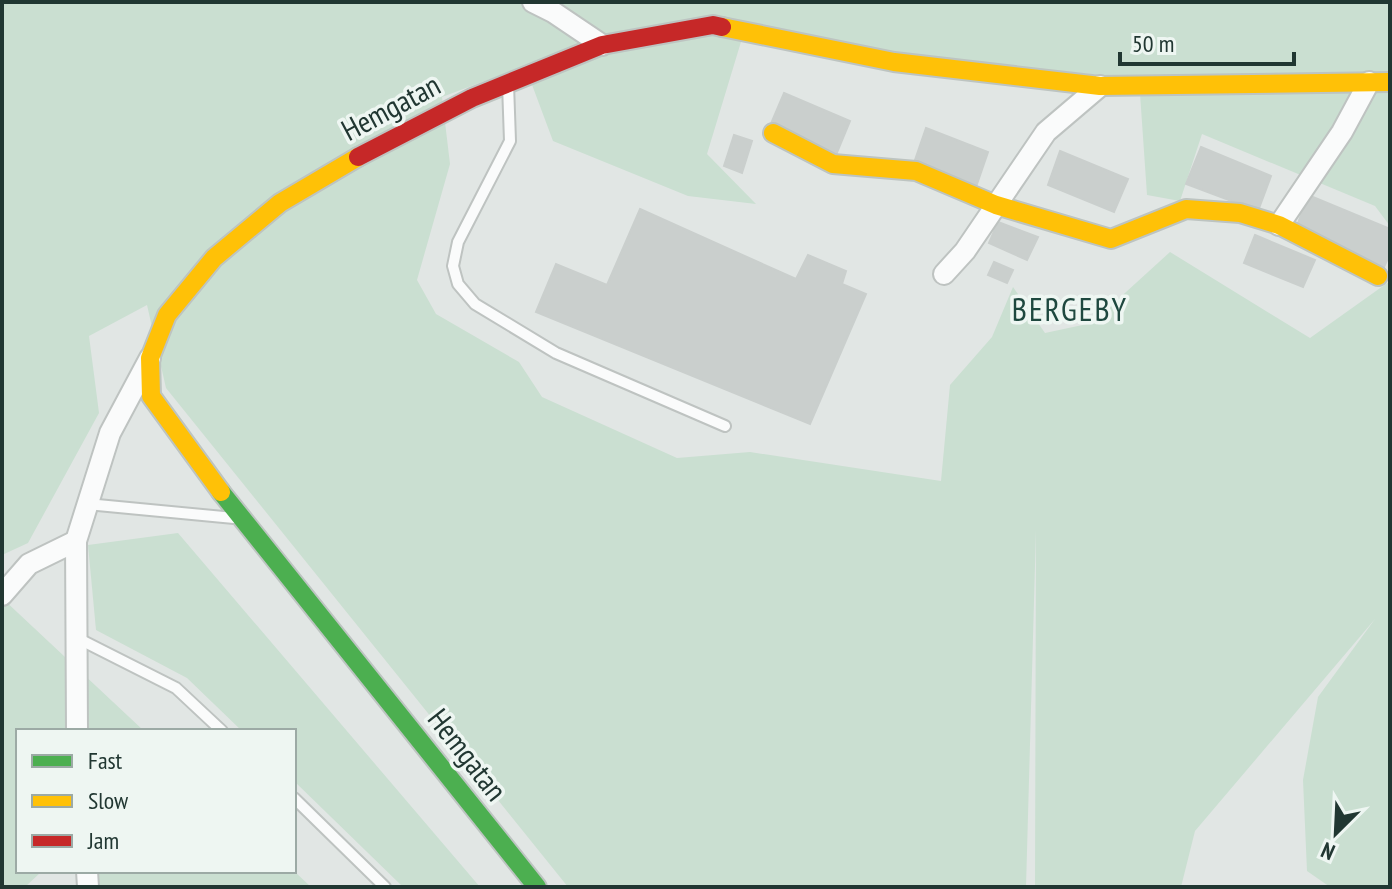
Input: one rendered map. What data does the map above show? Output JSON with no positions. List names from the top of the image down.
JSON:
{
  "streets": {
    "street": ["Hemgatan"]
  },
  "districts": ["BERGEBY"],
  "legend": ["Fast", "Slow", "Jam"],
  "scale_bar": "50 m",
  "north": "bottom left"
}
